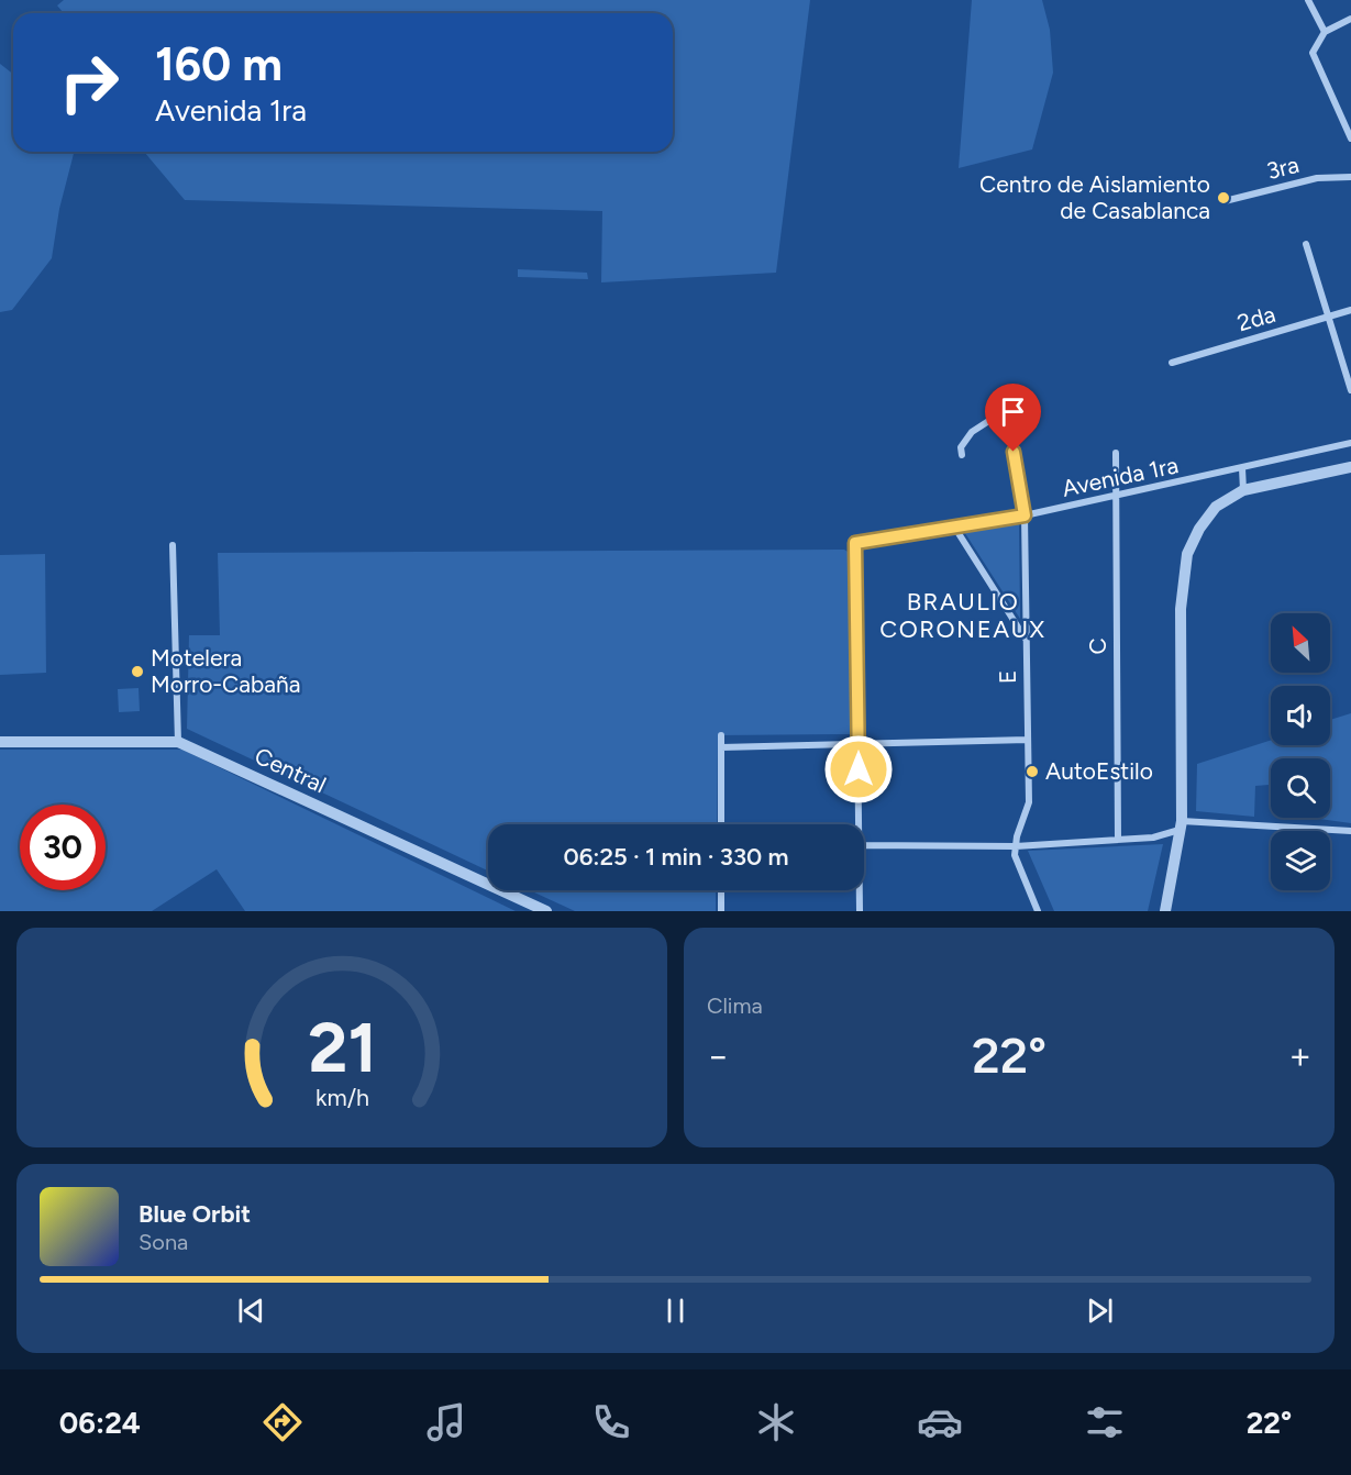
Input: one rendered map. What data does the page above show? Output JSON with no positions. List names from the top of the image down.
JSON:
{
  "streets": {
    "street": [
      "3ra",
      "2da",
      "Avenida 1ra",
      "C",
      "E",
      "Central"
    ]
  },
  "crossings": [
    ["Avenida 1ra", "C"],
    ["Avenida 1ra", "E"]
  ],
  "districts": ["BRAULIO CORONEAUX"],
  "places": ["Centro de Aislamiento de Casablanca", "Motelera Morro-Cabaña", "AutoEstilo"],
  "north": "top left",
  "page": {
    "turn": ["160 m", "Avenida 1ra"],
    "limit": "30",
    "trip": "06:25 · 1 min · 330 m",
    "tile": "Clima",
    "heat": ["−", "22°", "+"],
    "song": ["Blue Orbit", "Sona"],
    "tabs": ["06:24", "22°"],
    "gauge": ["21", "km/h"]
  }
}
